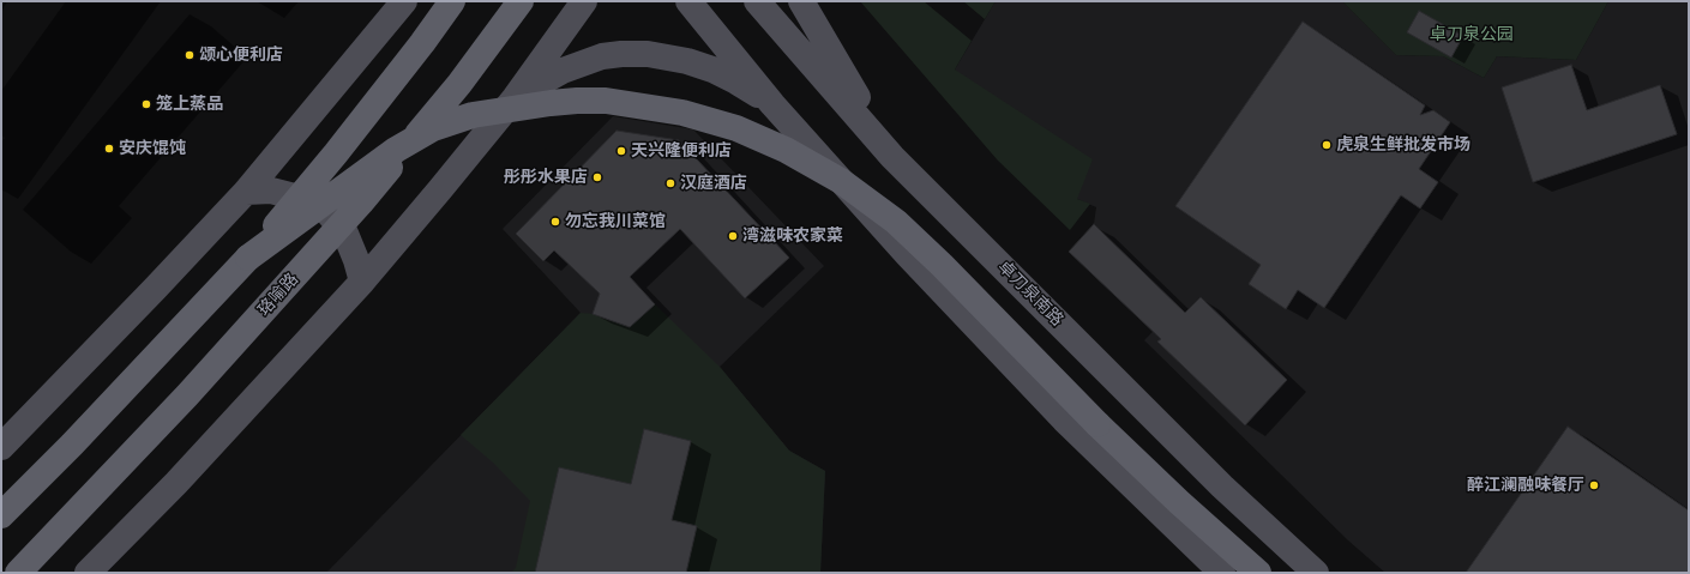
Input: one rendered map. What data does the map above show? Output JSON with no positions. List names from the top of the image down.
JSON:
{
  "streets": {
    "highway": ["珞喻路"],
    "main road": ["卓刀泉南路"]
  },
  "parks": ["卓刀泉公园"],
  "places": [
    "颂心便利店",
    "笼上蒸品",
    "虎泉生鲜批发市场",
    "安庆馄饨",
    "天兴隆便利店",
    "彤彤水果店",
    "汉庭酒店",
    "勿忘我川菜馆",
    "湾滋味农家菜",
    "醉江澜融味餐厅"
  ]
}
